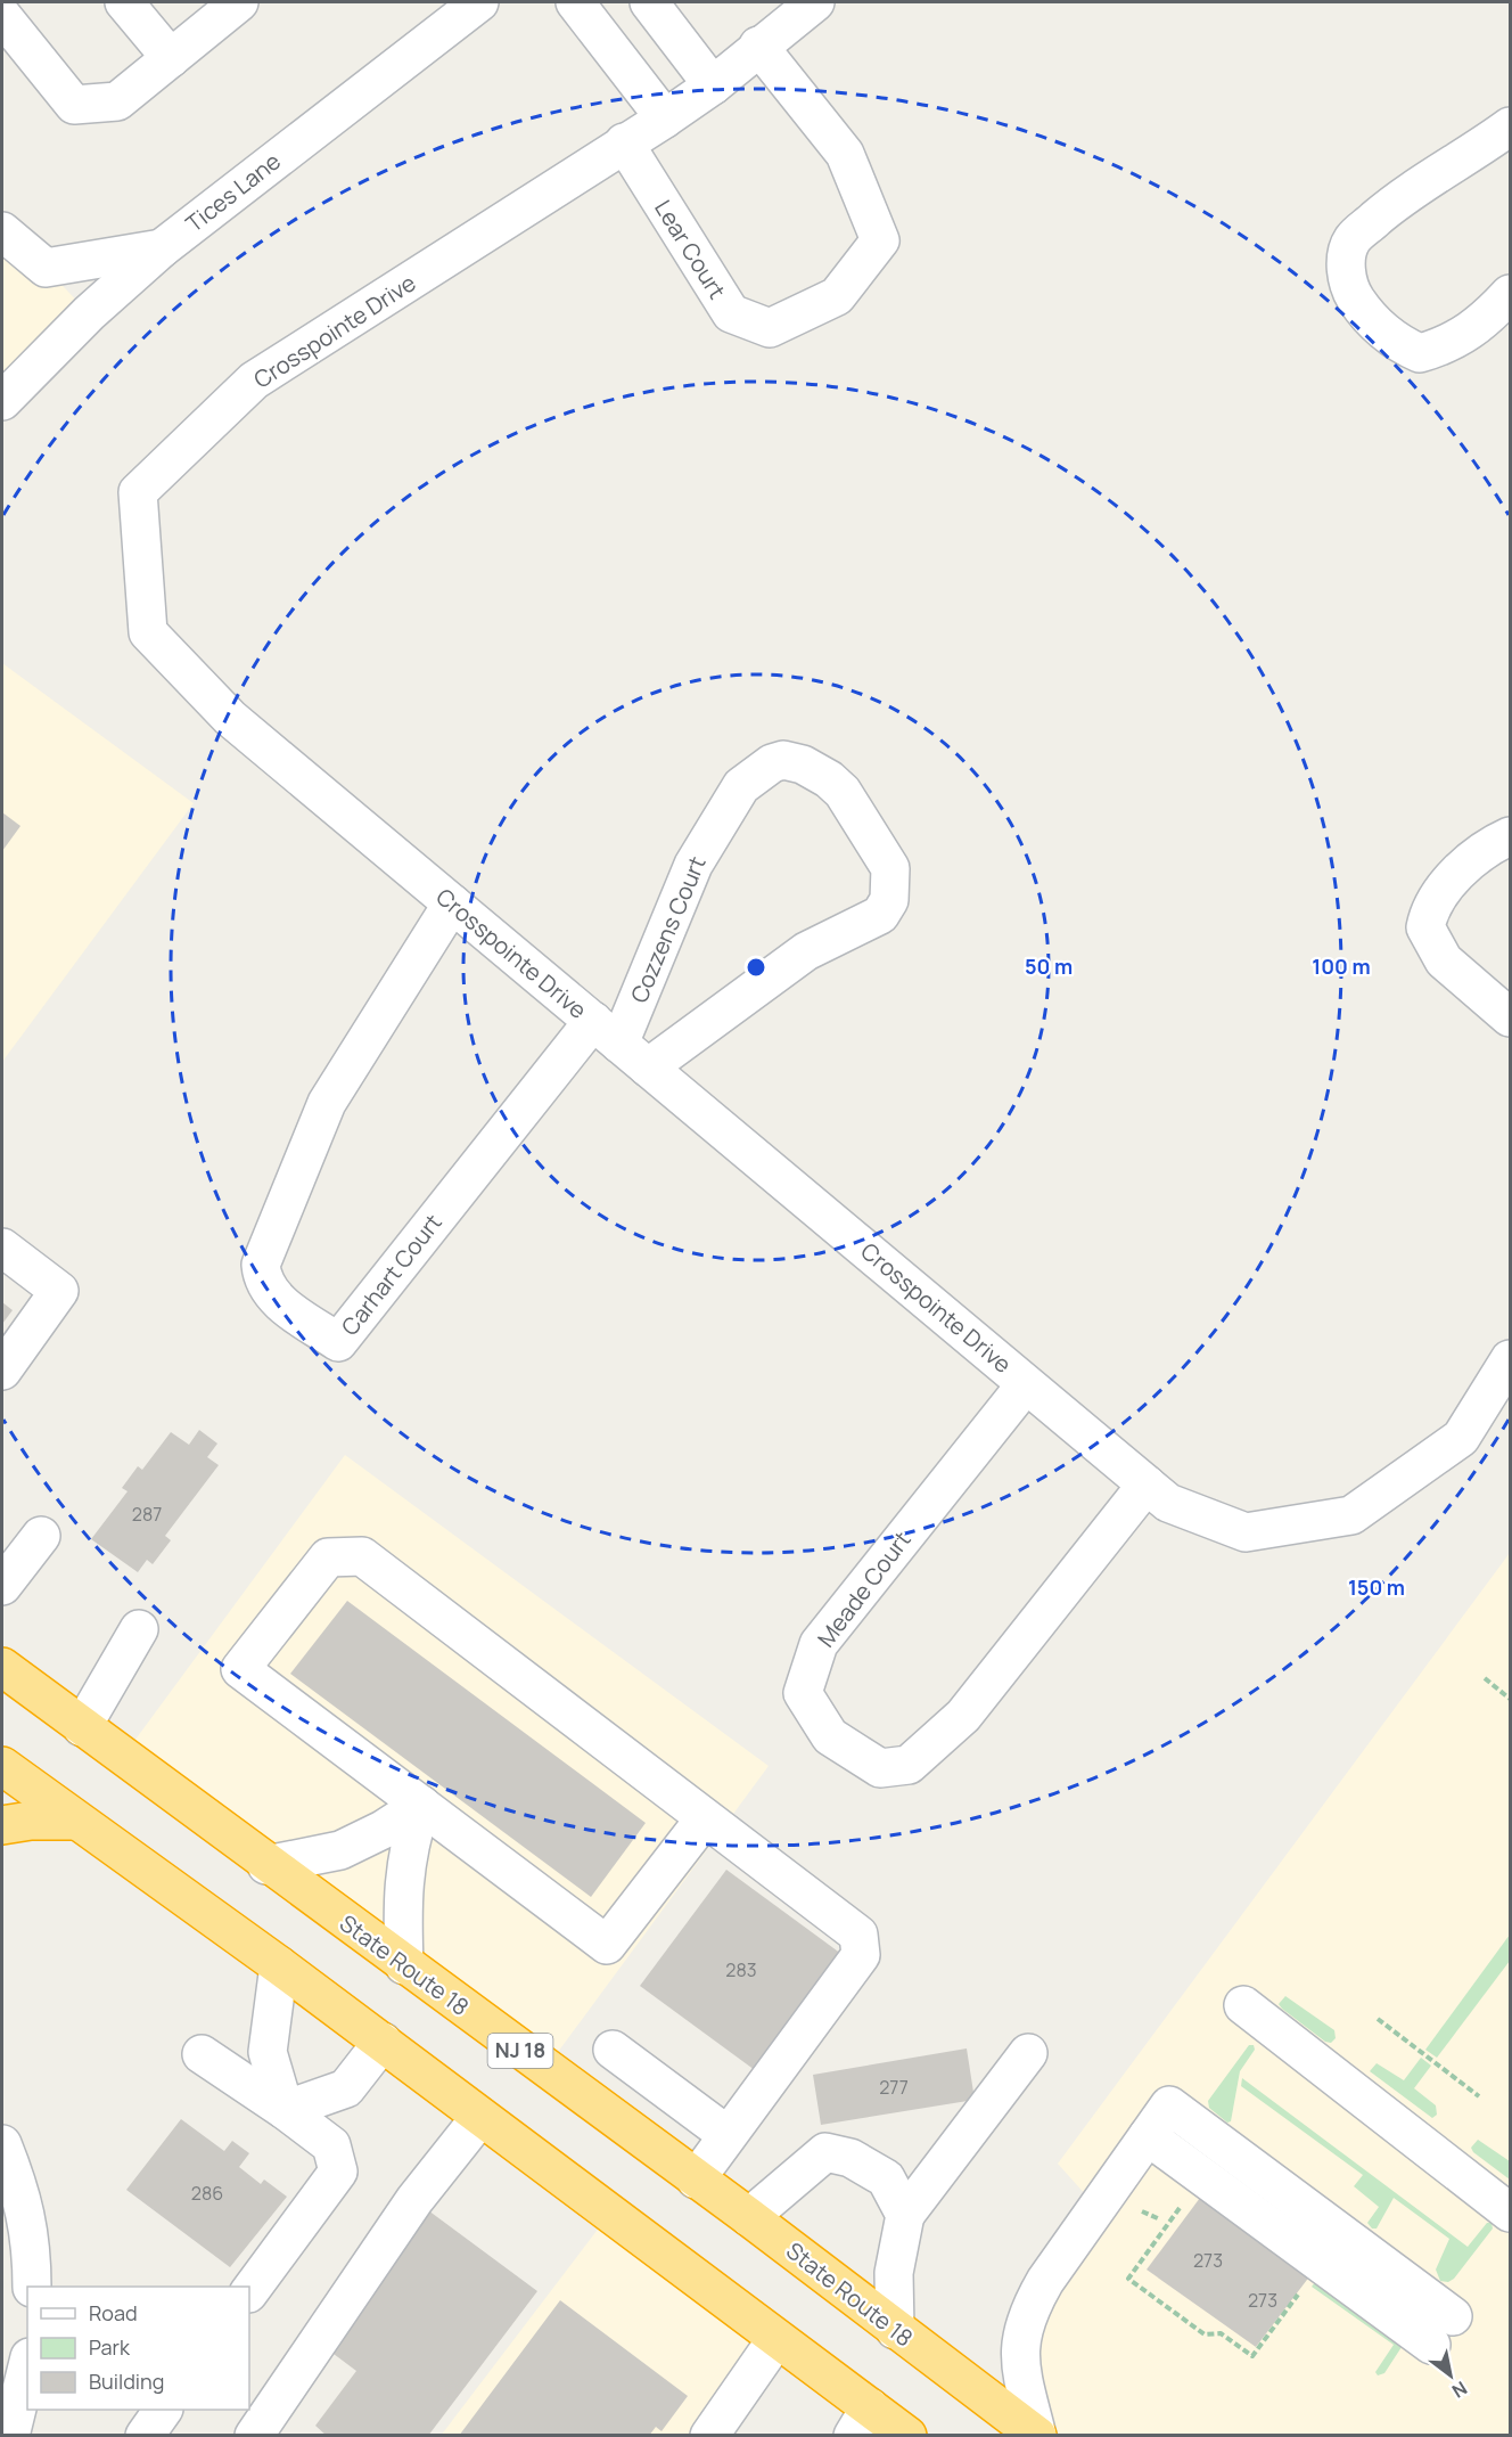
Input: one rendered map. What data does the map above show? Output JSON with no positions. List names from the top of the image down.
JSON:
{
  "streets": {
    "highway": ["State Route 18", "NJ 18"],
    "street": [
      "Tices Lane",
      "Lear Court",
      "Crosspointe Drive",
      "Cozzens Court",
      "Carhart Court",
      "Meade Court"
    ]
  },
  "crossings": [
    ["Lear Court", "Crosspointe Drive"],
    ["Crosspointe Drive", "Cozzens Court"],
    ["Crosspointe Drive", "Carhart Court"],
    ["Crosspointe Drive", "Meade Court"],
    ["Cozzens Court", "Carhart Court"]
  ],
  "house_numbers": [
    "287",
    "283",
    "277",
    "286",
    "273",
    "273"
  ],
  "legend": ["Road", "Park", "Building"],
  "north": "bottom right",
  "rings": ["50 m", "100 m", "150 m"]
}
